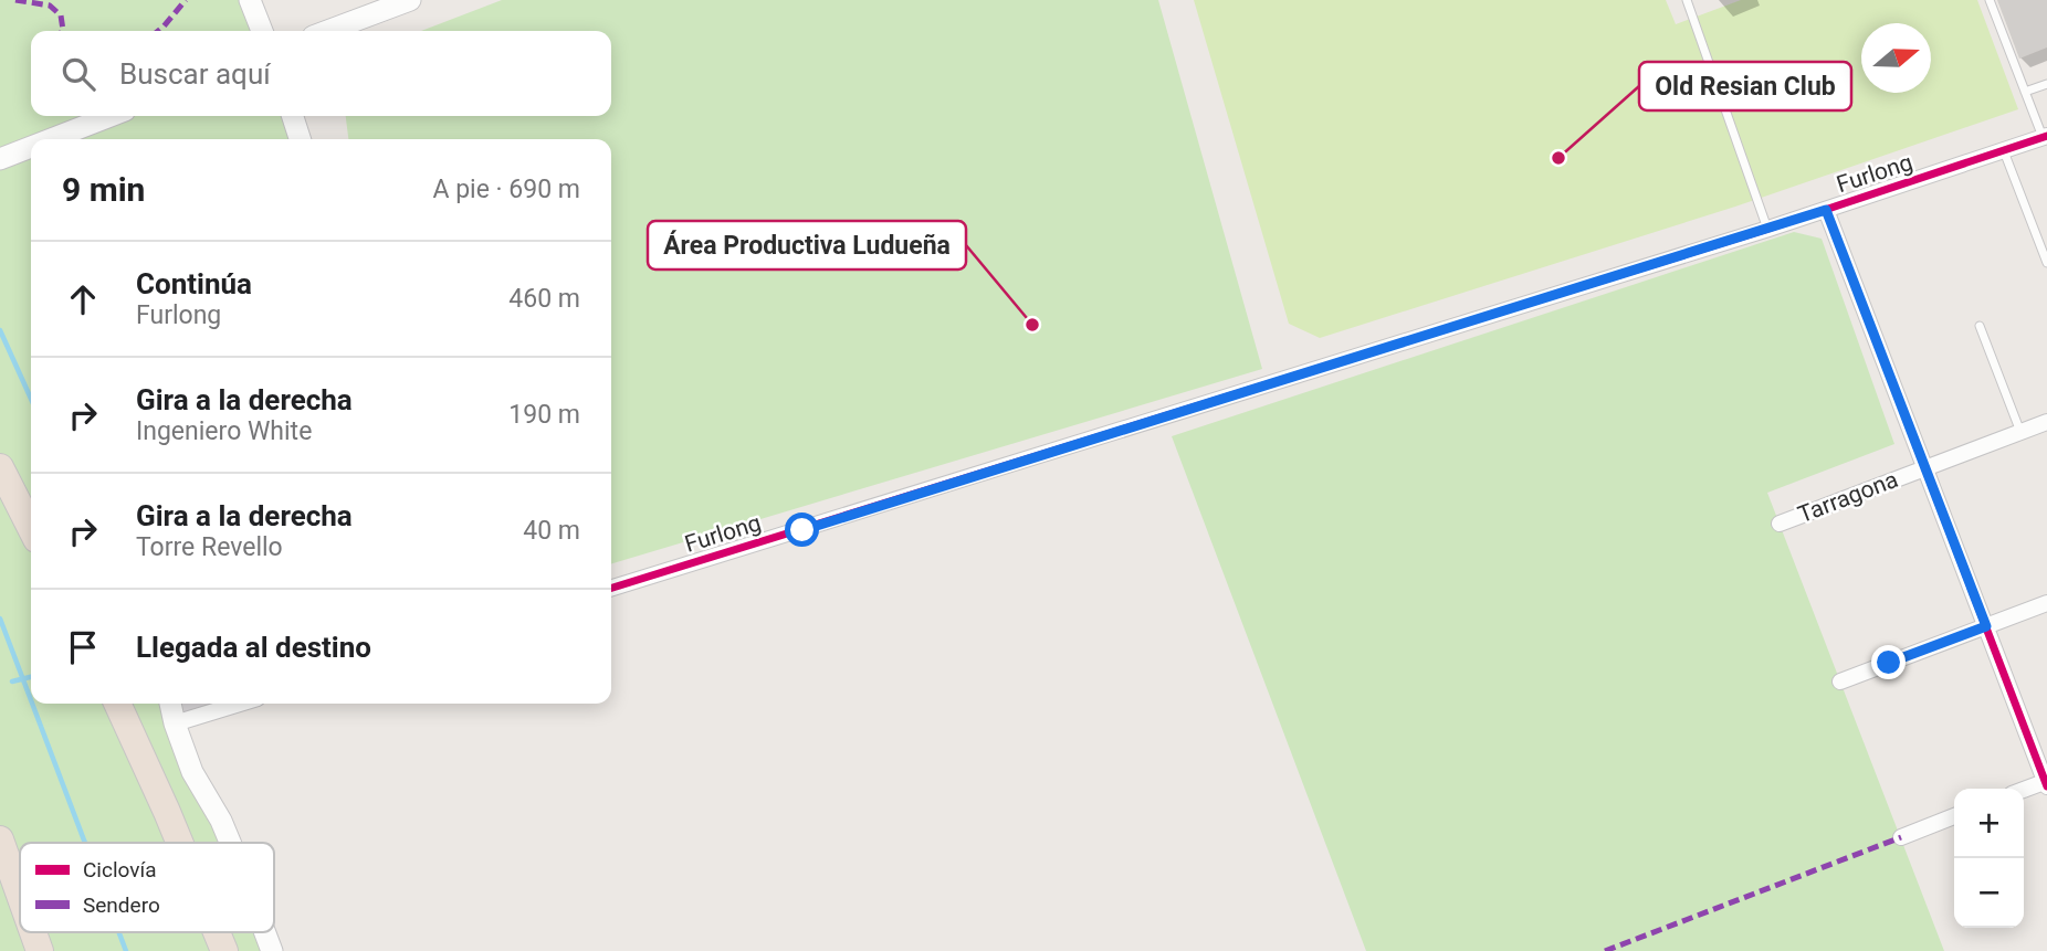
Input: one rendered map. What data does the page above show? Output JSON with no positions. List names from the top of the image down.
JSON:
{
  "streets": {
    "street": ["Furlong", "Tarragona"]
  },
  "places": ["Old Resian Club", "Área Productiva Ludueña"],
  "legend": ["Ciclovía", "Sendero"],
  "north": "right",
  "page": {
    "search": "Buscar aquí",
    "heading": ["9 min", "A pie · 690 m"],
    "list": [
      ["Continúa", "Furlong", "460 m"],
      ["Gira a la derecha", "Ingeniero White", "190 m"],
      ["Gira a la derecha", "Torre Revello", "40 m"],
      "Llegada al destino"
    ],
    "map_buttons": ["+", "−"]
  }
}
